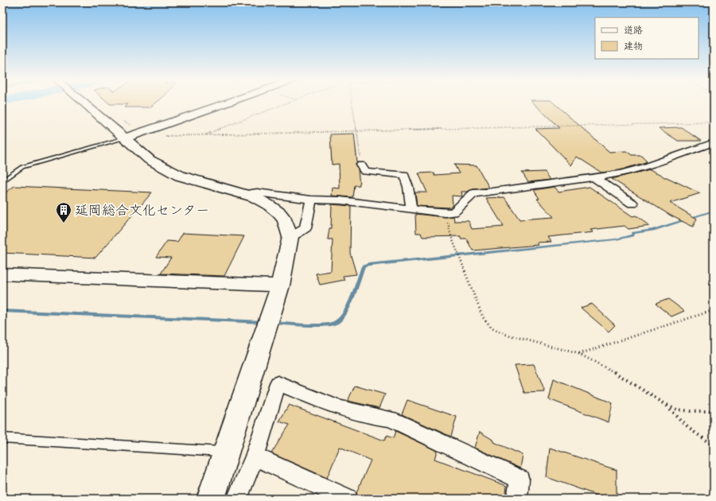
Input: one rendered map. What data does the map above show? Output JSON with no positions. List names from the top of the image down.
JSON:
{
  "places": {
    "building": ["延岡総合文化センター"]
  },
  "legend": ["道路", "建物"]
}
